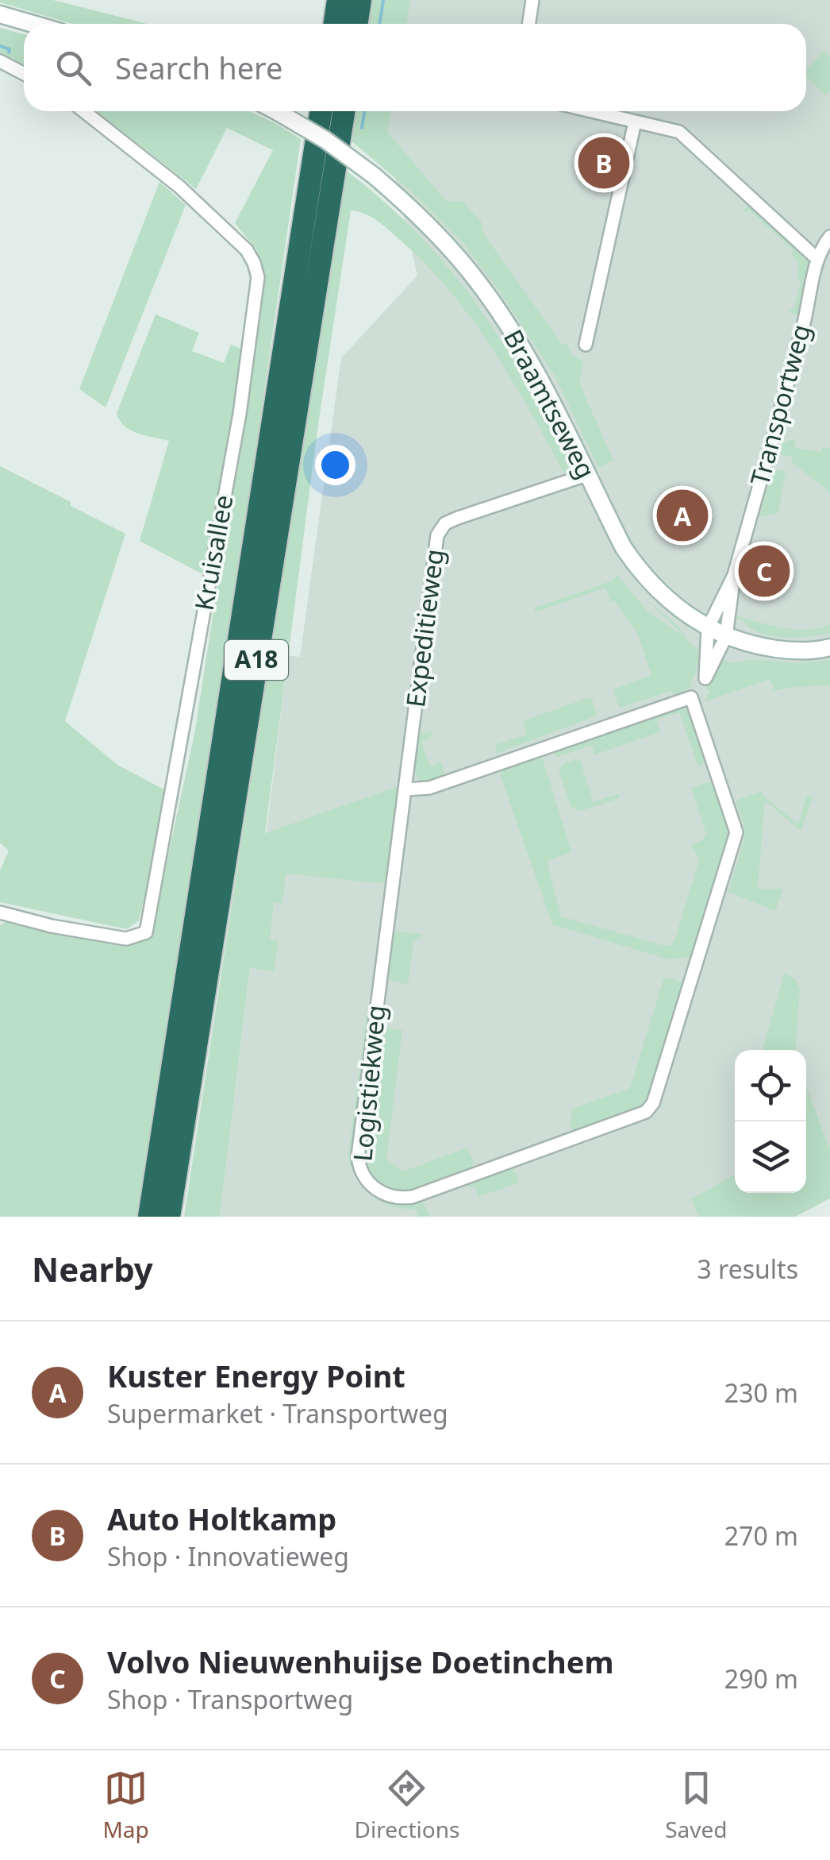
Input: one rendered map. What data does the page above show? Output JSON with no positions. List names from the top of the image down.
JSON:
{
  "streets": {
    "highway": ["A18"],
    "street": [
      "Braamtseweg",
      "Transportweg",
      "Kruisallee",
      "Expeditieweg",
      "Logistiekweg"
    ]
  },
  "crossings": [
    ["Braamtseweg", "Transportweg"],
    ["Braamtseweg", "Expeditieweg"],
    ["Expeditieweg", "Logistiekweg"]
  ],
  "page": {
    "search": "Search here",
    "pins": ["B", "A", "C"],
    "heading": ["Nearby", "3 results"],
    "list": [
      {
        "mark": "A",
        "name": "Kuster Energy Point",
        "note": "Supermarket · Transportweg",
        "value": "230 m"
      },
      {
        "mark": "B",
        "name": "Auto Holtkamp",
        "note": "Shop · Innovatieweg",
        "value": "270 m"
      },
      {
        "mark": "C",
        "name": "Volvo Nieuwenhuijse Doetinchem",
        "note": "Shop · Transportweg",
        "value": "290 m"
      }
    ],
    "nav": ["Map", "Directions", "Saved"]
  }
}
